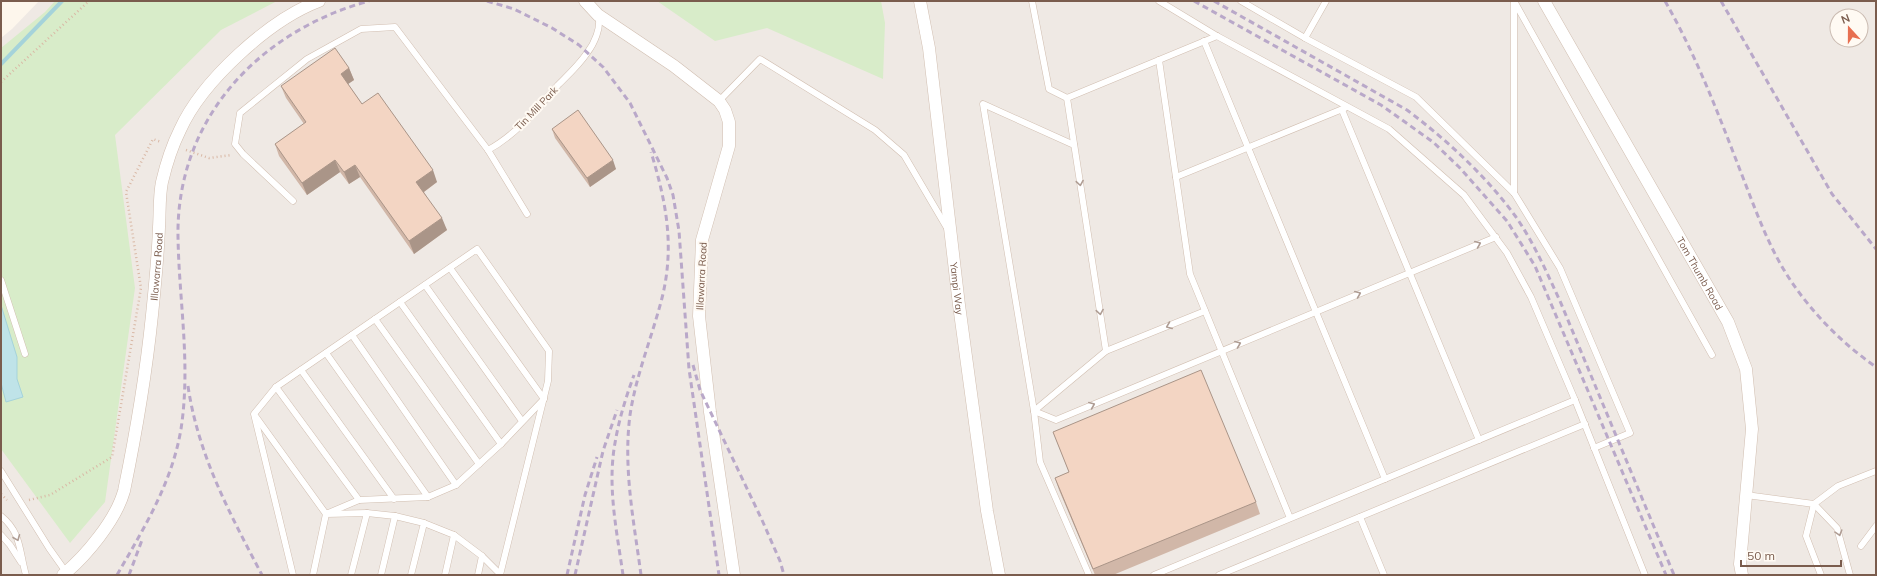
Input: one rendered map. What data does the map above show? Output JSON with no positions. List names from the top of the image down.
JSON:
{
  "streets": {
    "street": ["Illawarra Road", "Tom Thumb Road", "Yampi Way"],
    "lane": ["Tin Mill Park"]
  },
  "crossings": [
    ["Tin Mill Park", "Illawarra Road"]
  ],
  "scale_bar": "50 m",
  "north": "top"
}
